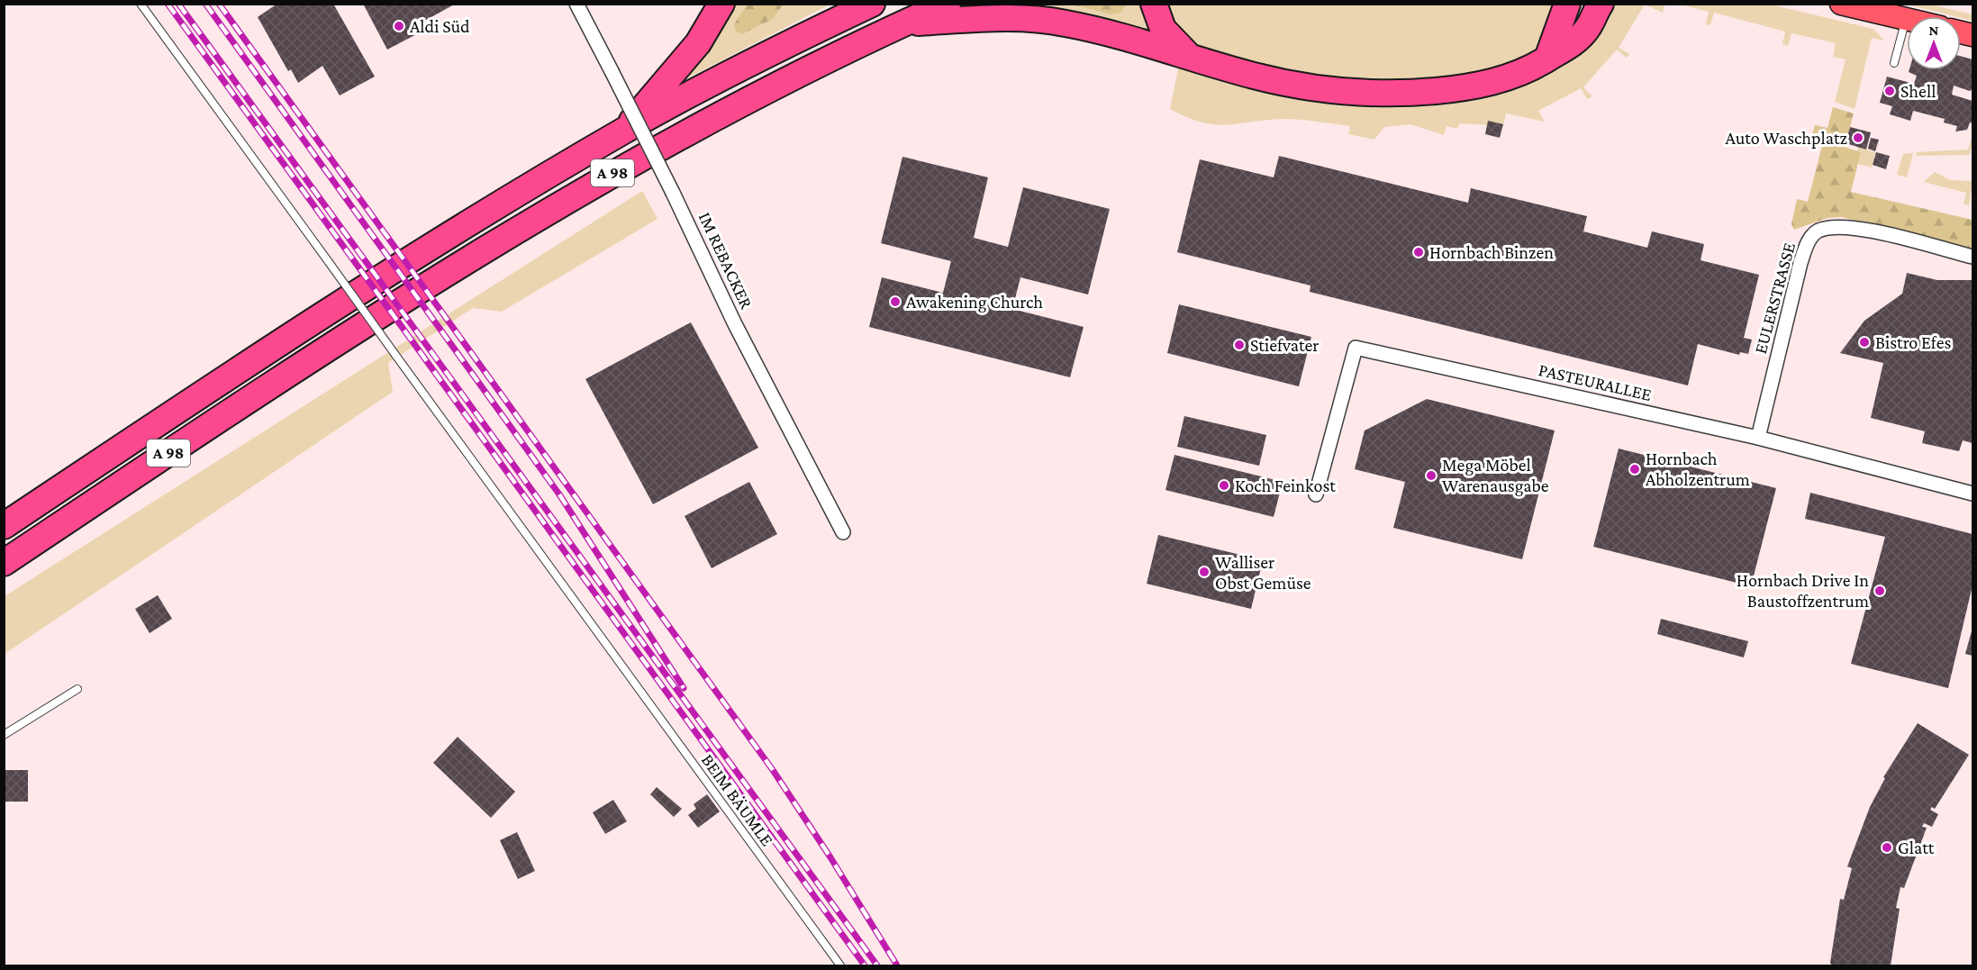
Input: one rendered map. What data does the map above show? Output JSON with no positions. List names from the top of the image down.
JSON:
{
  "streets": {
    "highway": ["A 98"],
    "street": ["IM REBACKER", "EULERSTRASSE", "PASTEURALLEE"],
    "lane": ["BEIM BÄUMLE"]
  },
  "crossings": [
    ["EULERSTRASSE", "PASTEURALLEE"]
  ],
  "places": [
    "Aldi Süd",
    "Shell",
    "Auto Waschplatz",
    "Hornbach Binzen",
    "Awakening Church",
    "Bistro Efes",
    "Stiefvater",
    "Hornbach Abholzentrum",
    "Mega Möbel Warenausgabe",
    "Koch Feinkost",
    "Walliser Obst Gemüse",
    "Hornbach Drive In Baustoffzentrum",
    "Glatt"
  ],
  "north": "top"
}
